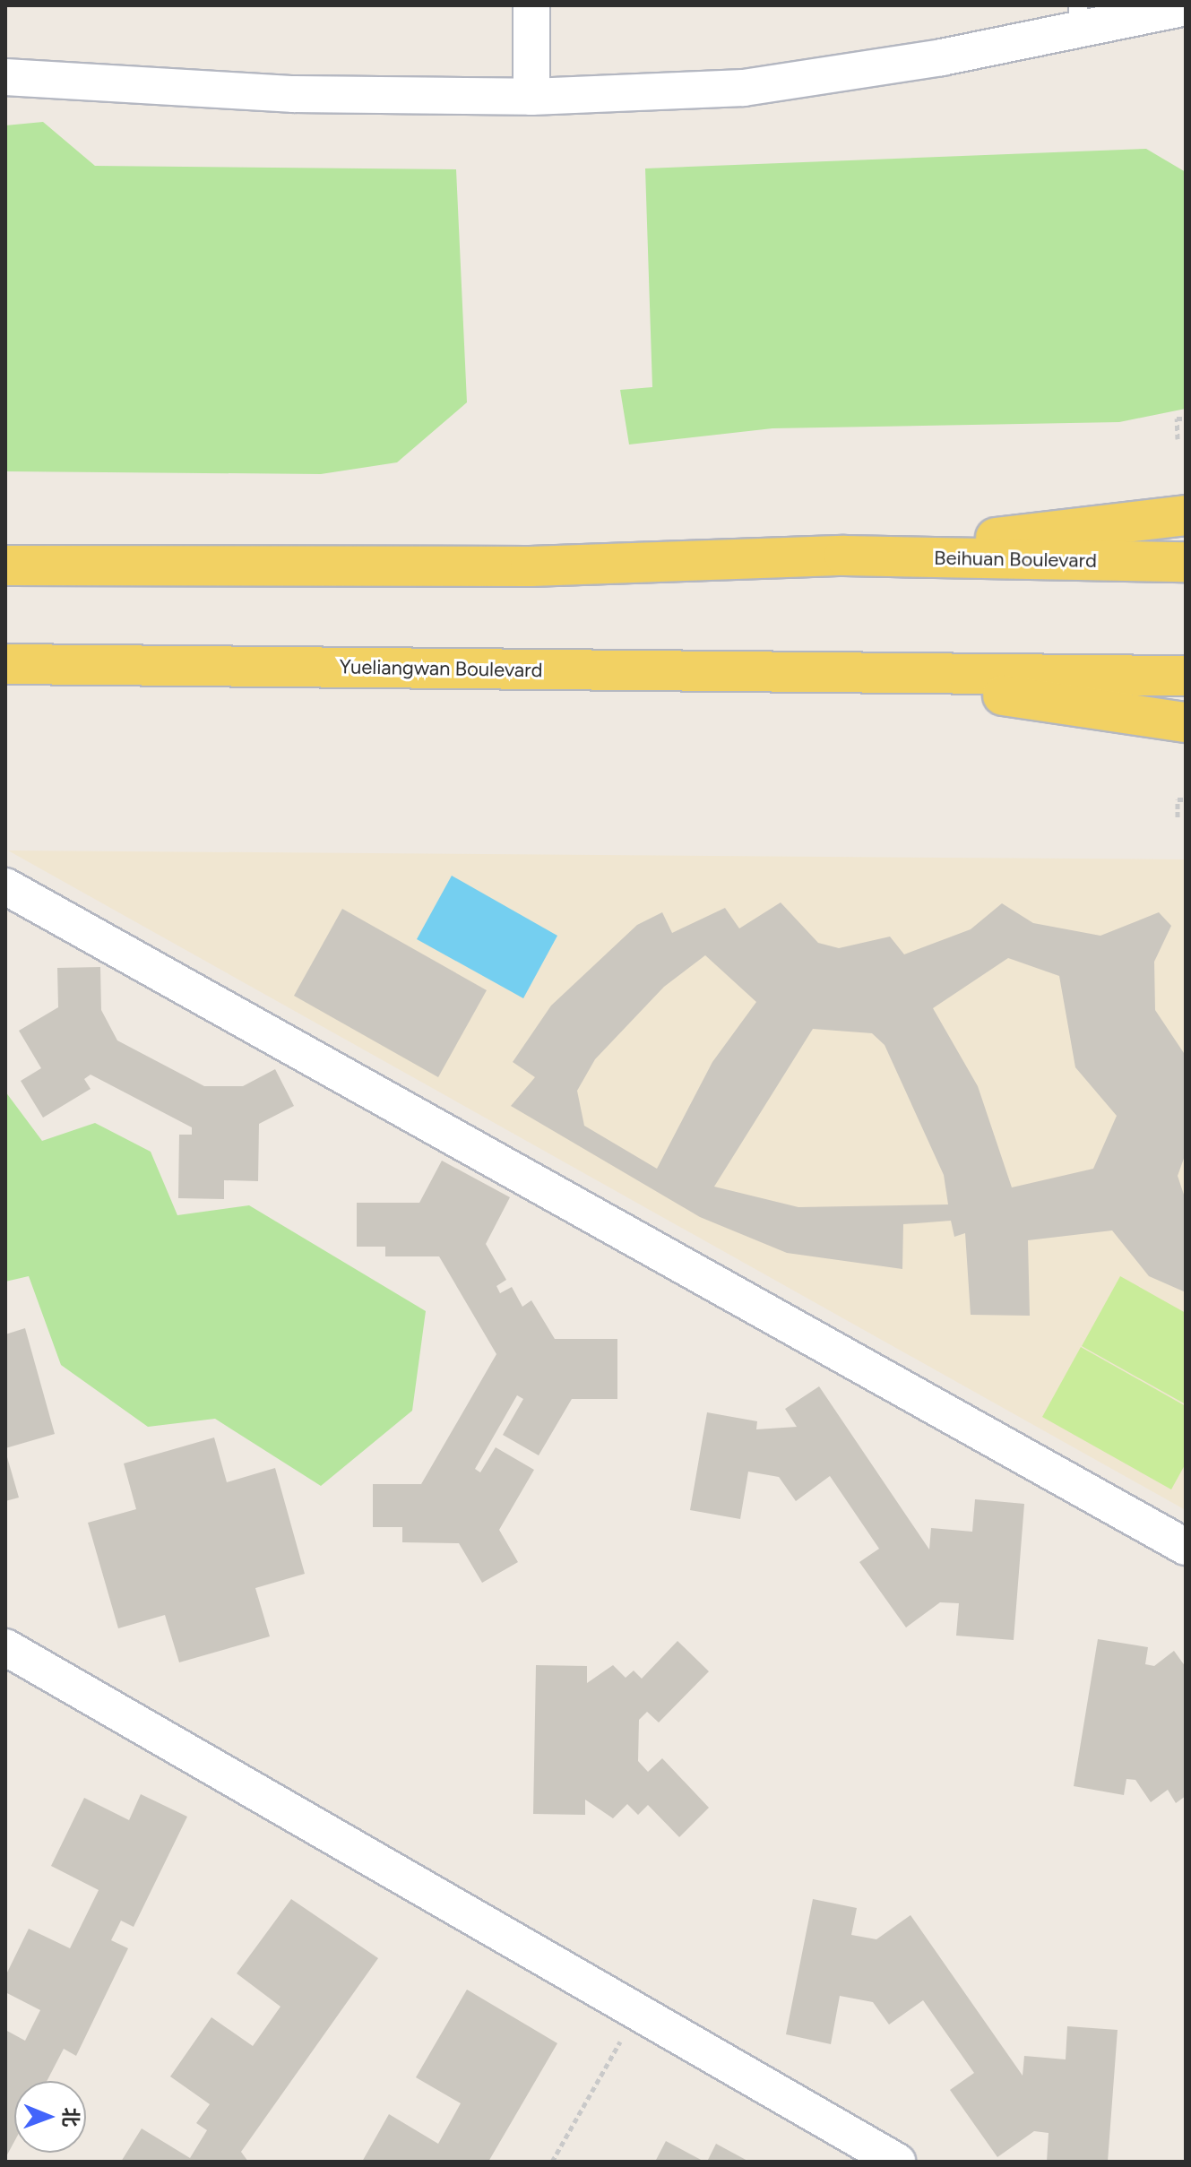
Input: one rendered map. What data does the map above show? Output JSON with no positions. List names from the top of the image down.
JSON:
{
  "streets": {
    "main road": ["Beihuan Boulevard", "Yueliangwan Boulevard"]
  },
  "north": "right"
}
